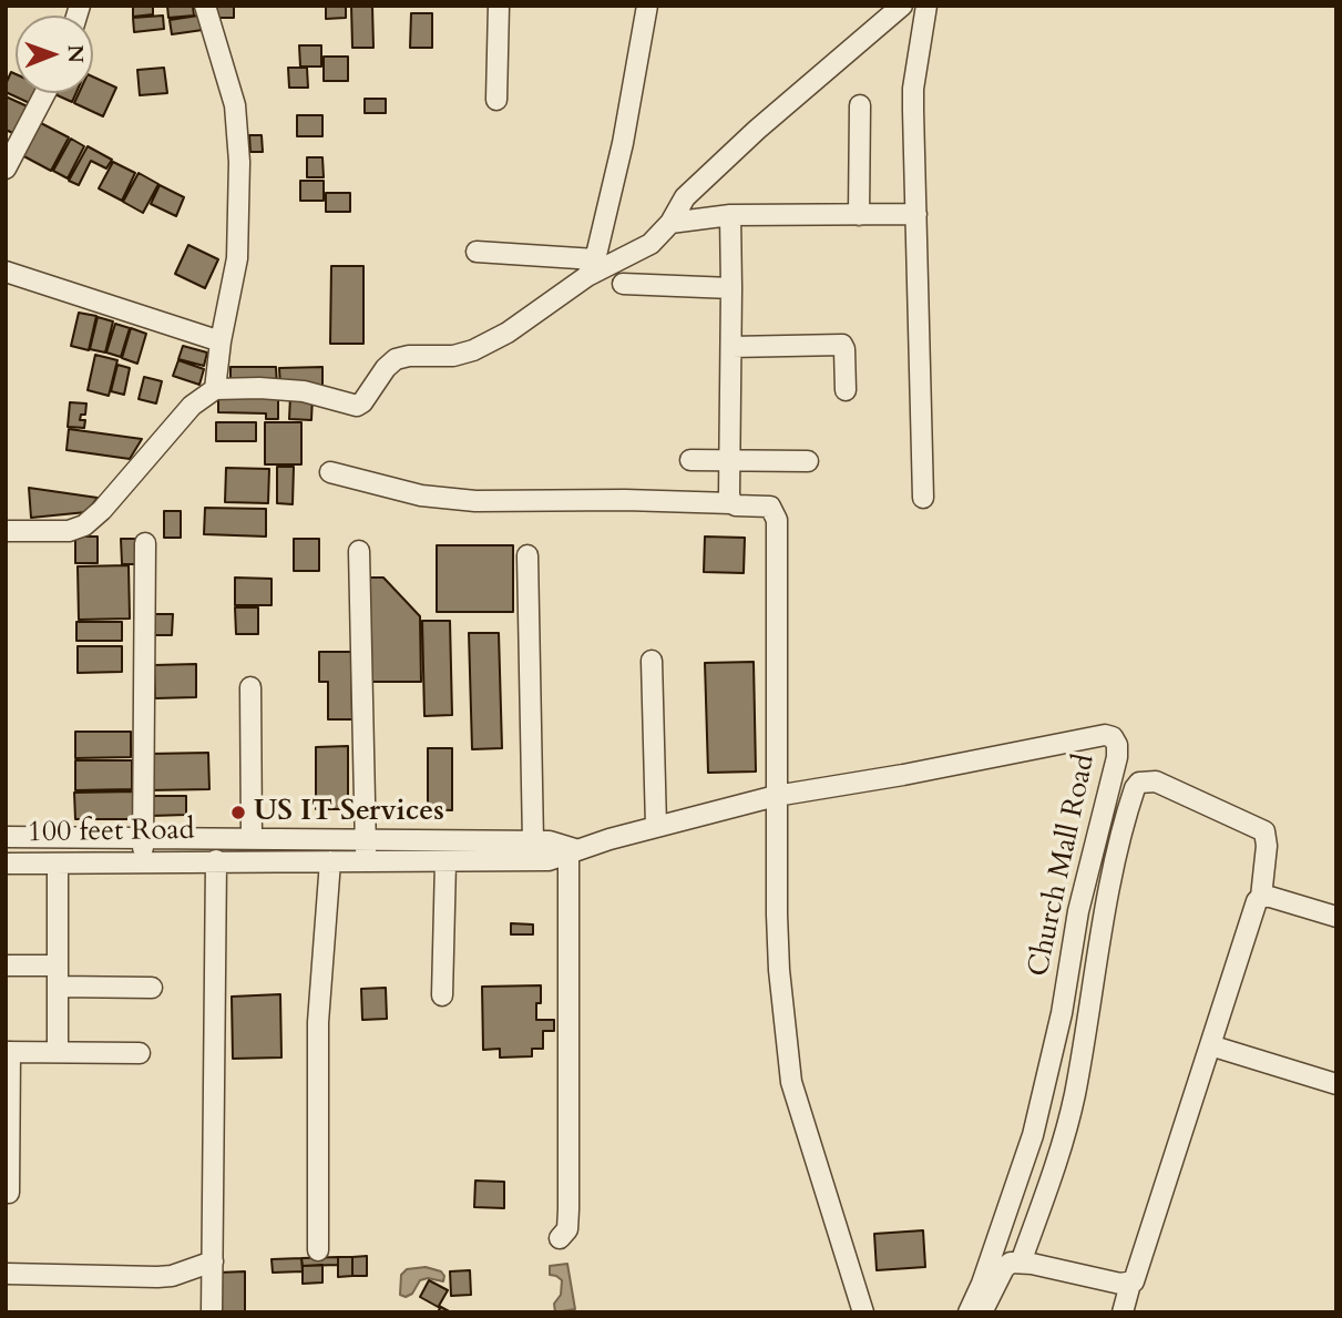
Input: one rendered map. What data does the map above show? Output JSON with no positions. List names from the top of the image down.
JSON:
{
  "streets": {
    "street": ["100 feet Road", "Church Mall Road"]
  },
  "crossings": [
    ["100 feet Road", "Church Mall Road"]
  ],
  "places": ["US IT Services"],
  "north": "right"
}
